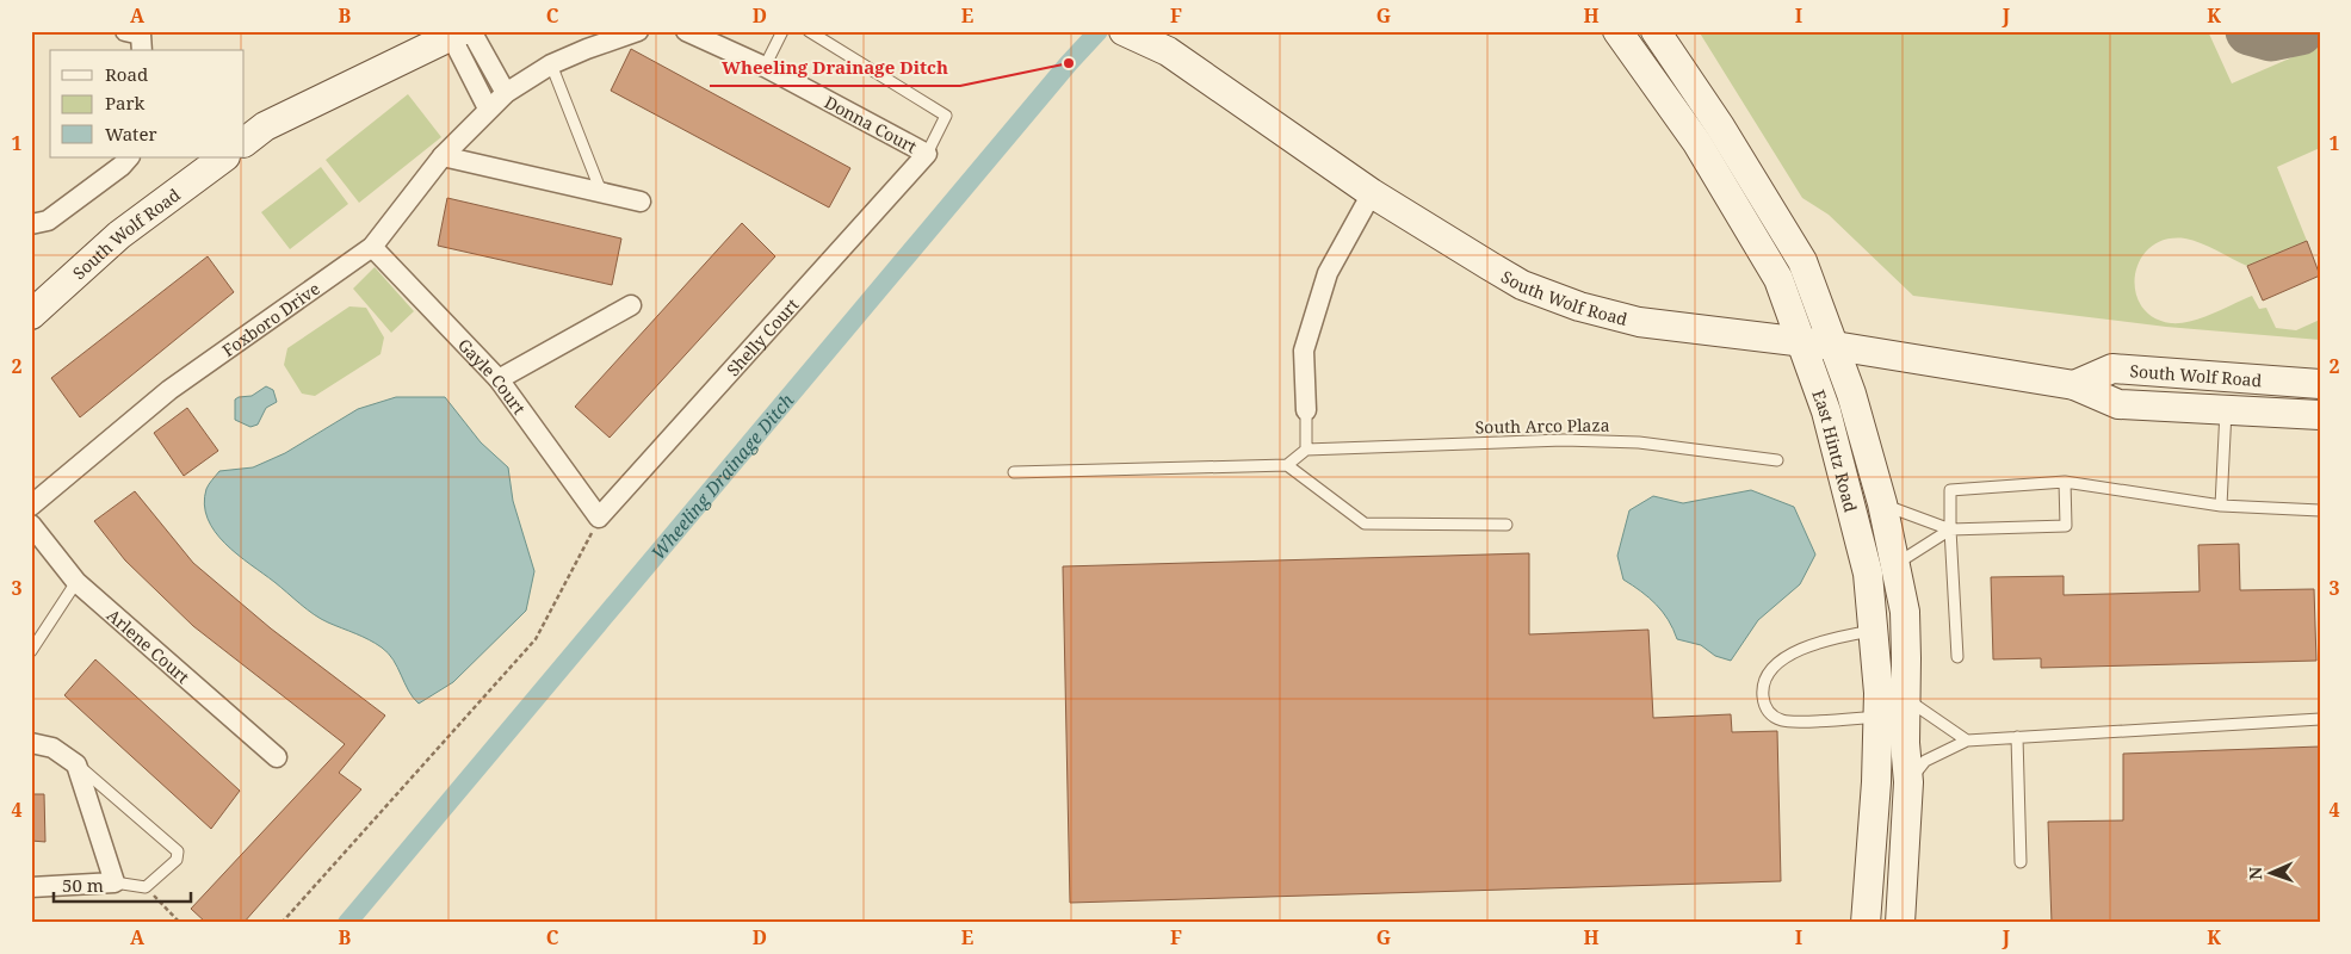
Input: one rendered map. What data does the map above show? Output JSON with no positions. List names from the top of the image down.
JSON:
{
  "streets": {
    "main road": ["South Wolf Road", "East Hintz Road"],
    "street": [
      "Donna Court",
      "Foxboro Drive",
      "Shelly Court",
      "Gayle Court",
      "Arlene Court"
    ],
    "lane": ["South Arco Plaza"]
  },
  "crossings": [
    ["Donna Court", "Shelly Court"],
    ["South Wolf Road", "East Hintz Road"],
    ["Foxboro Drive", "Gayle Court"],
    ["Shelly Court", "Gayle Court"]
  ],
  "water": ["Wheeling Drainage Ditch"],
  "places": ["Wheeling Drainage Ditch"],
  "legend": ["Road", "Park", "Water"],
  "scale_bar": "50 m",
  "north": "left",
  "grid": {
    "columns": [
      "A",
      "B",
      "C",
      "D",
      "E",
      "F",
      "G",
      "H",
      "I",
      "J",
      "K"
    ],
    "rows": [
      "1",
      "2",
      "3",
      "4"
    ]
  }
}
